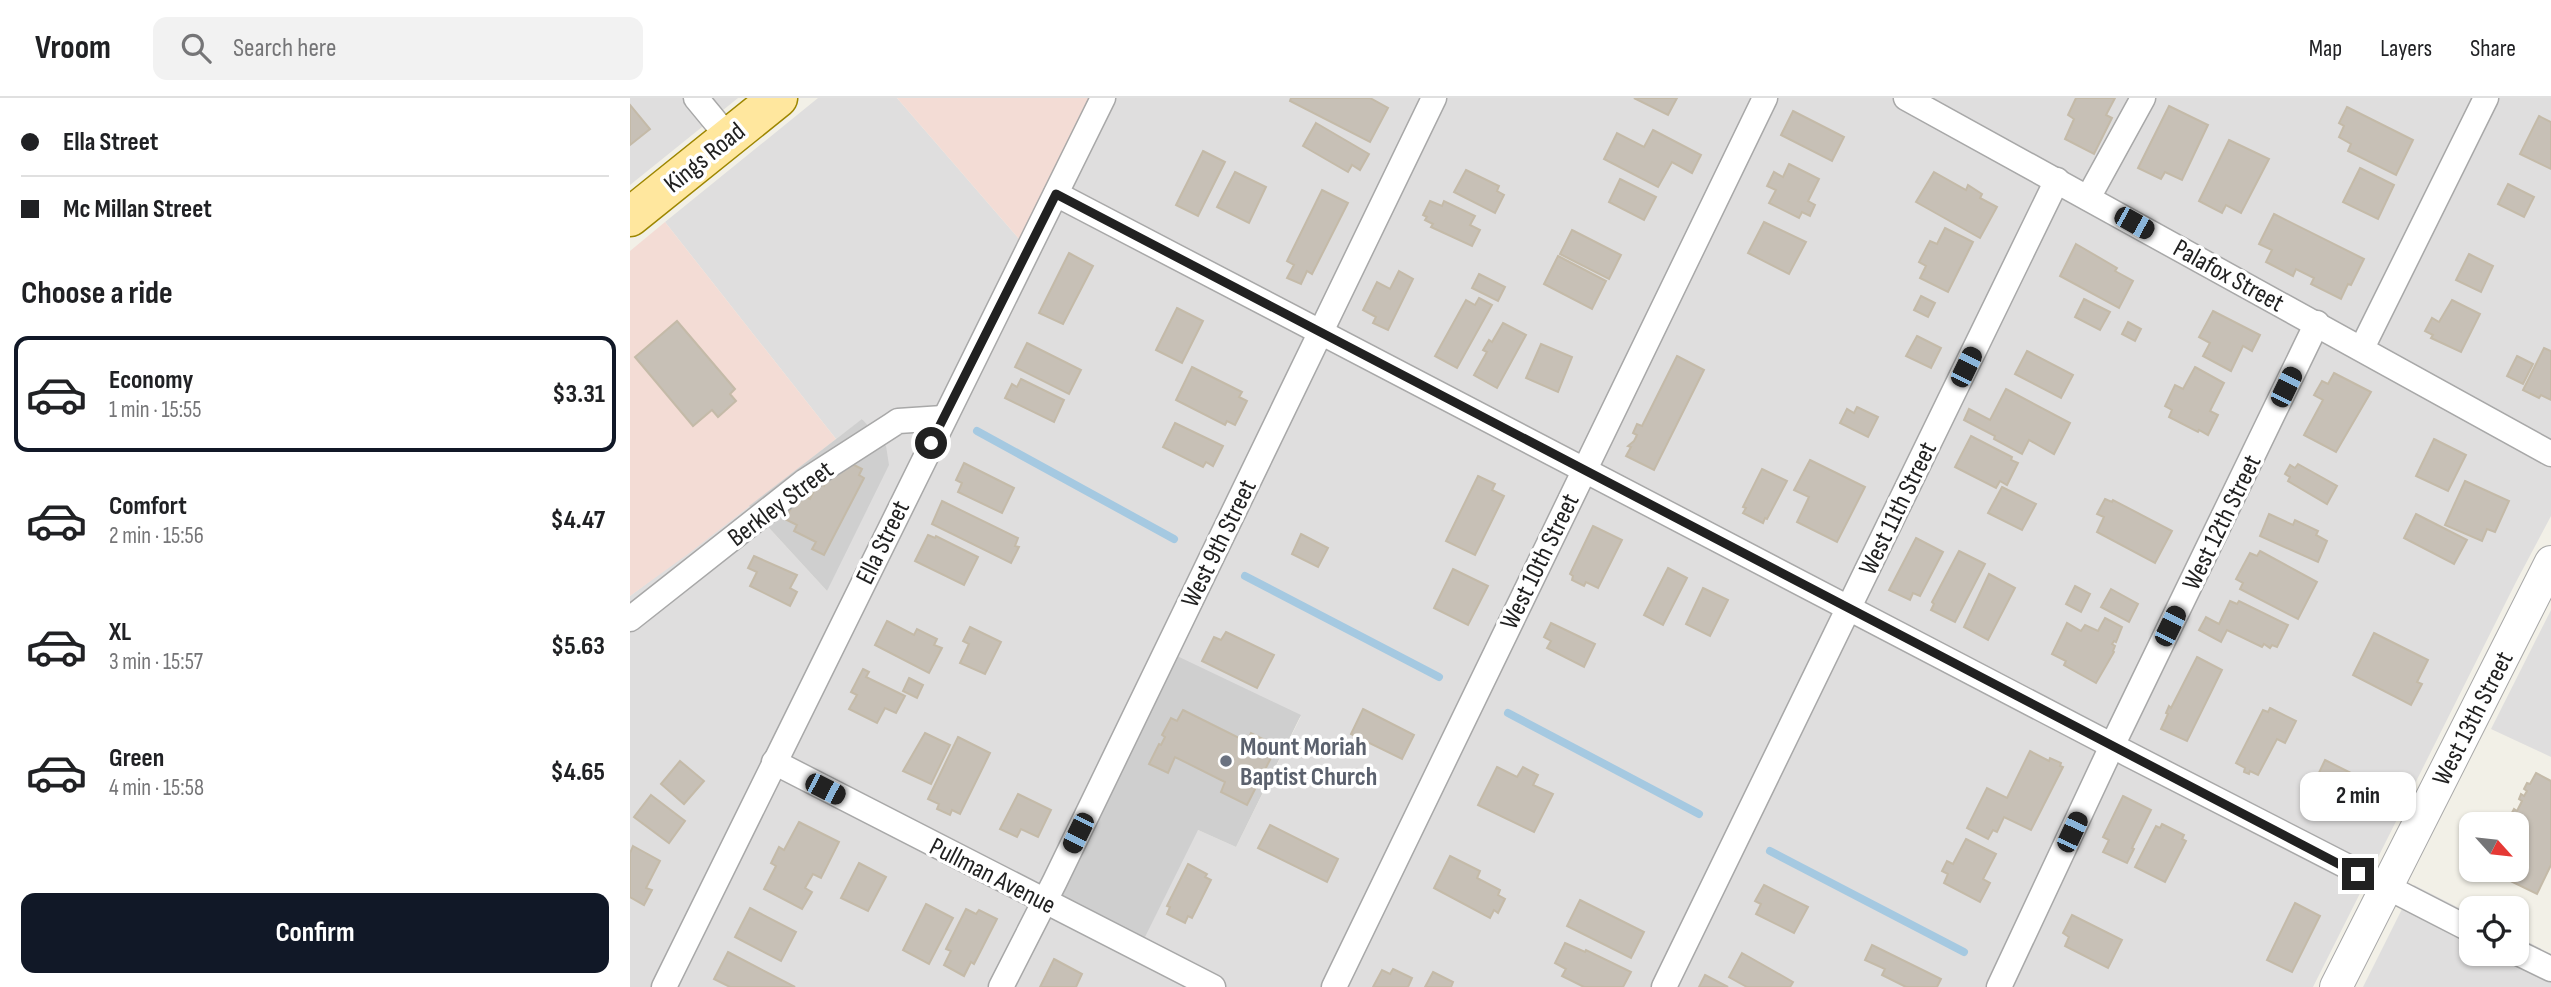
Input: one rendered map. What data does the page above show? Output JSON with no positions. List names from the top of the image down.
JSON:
{
  "streets": {
    "main road": ["Kings Road"],
    "street": [
      "Palafox Street",
      "Berkley Street",
      "West 11th Street",
      "West 12th Street",
      "Ella Street",
      "West 9th Street",
      "West 10th Street",
      "West 13th Street",
      "Pullman Avenue"
    ]
  },
  "crossings": [
    ["Palafox Street", "West 11th Street"],
    ["Palafox Street", "West 12th Street"],
    ["Berkley Street", "Ella Street"],
    ["Ella Street", "Pullman Avenue"],
    ["West 9th Street", "Pullman Avenue"]
  ],
  "places": ["Mount Moriah Baptist Church"],
  "north": "bottom right",
  "page": {
    "header": "Vroom",
    "search": "Search here",
    "nav": ["Map", "Layers", "Share"],
    "banner": ["Ella Street", "Mc Millan Street"],
    "heading": "Choose a ride",
    "list": [
      {
        "name": "Economy",
        "note": "1 min · 15:55",
        "value": "$3.31"
      },
      {
        "name": "Comfort",
        "note": "2 min · 15:56",
        "value": "$4.47"
      },
      {
        "name": "XL",
        "note": "3 min · 15:57",
        "value": "$5.63"
      },
      {
        "name": "Green",
        "note": "4 min · 15:58",
        "value": "$4.65"
      }
    ],
    "bubble": "2 min",
    "buttons": "Confirm"
  }
}
